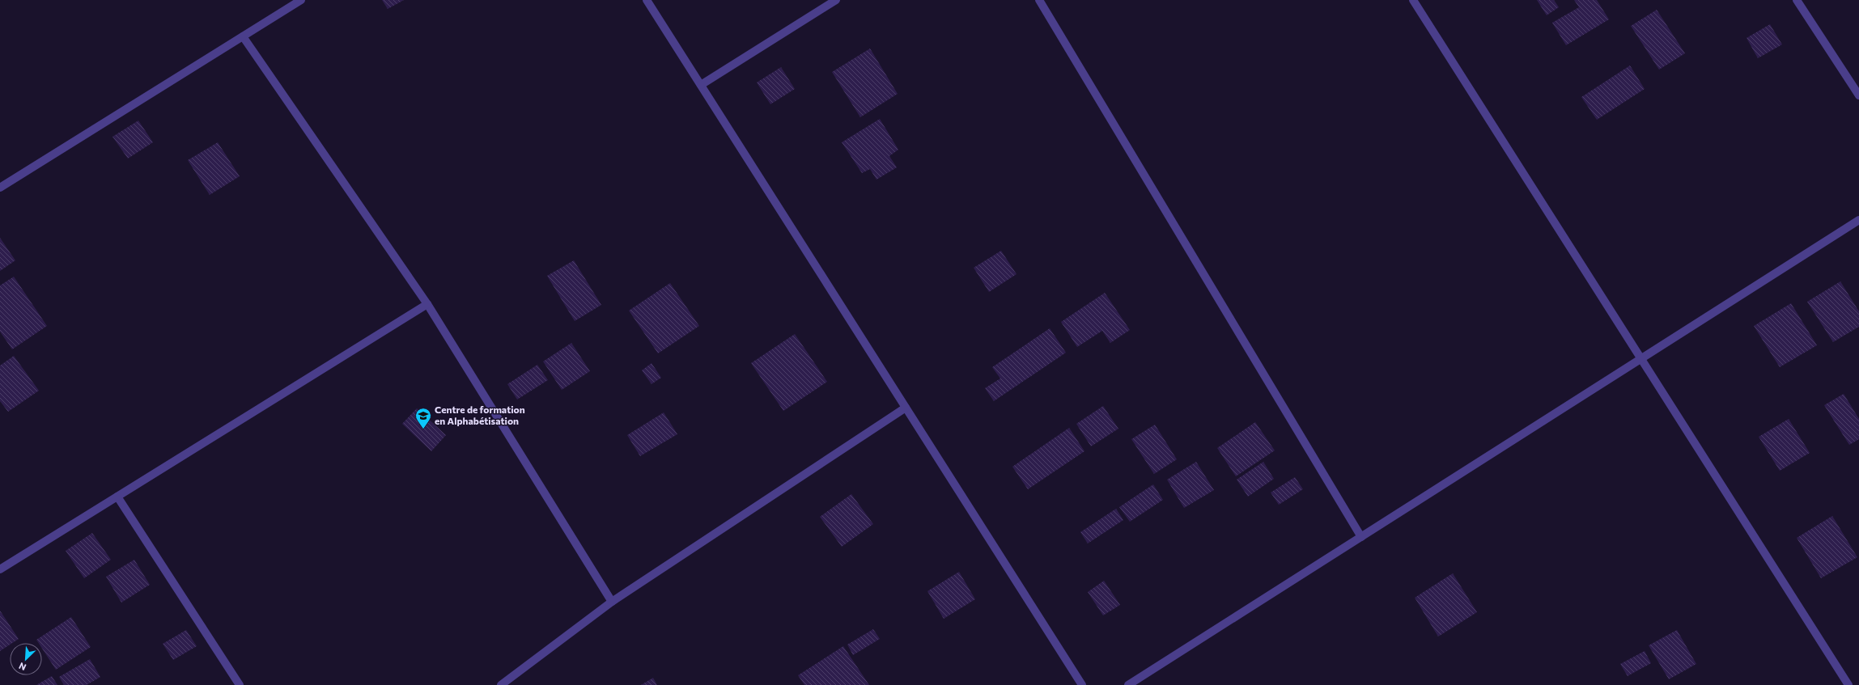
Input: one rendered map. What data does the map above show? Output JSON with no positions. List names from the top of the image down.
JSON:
{
  "places": {
    "school or university": ["Centre de formation en Alphabétisation"]
  },
  "north": "bottom left"
}
